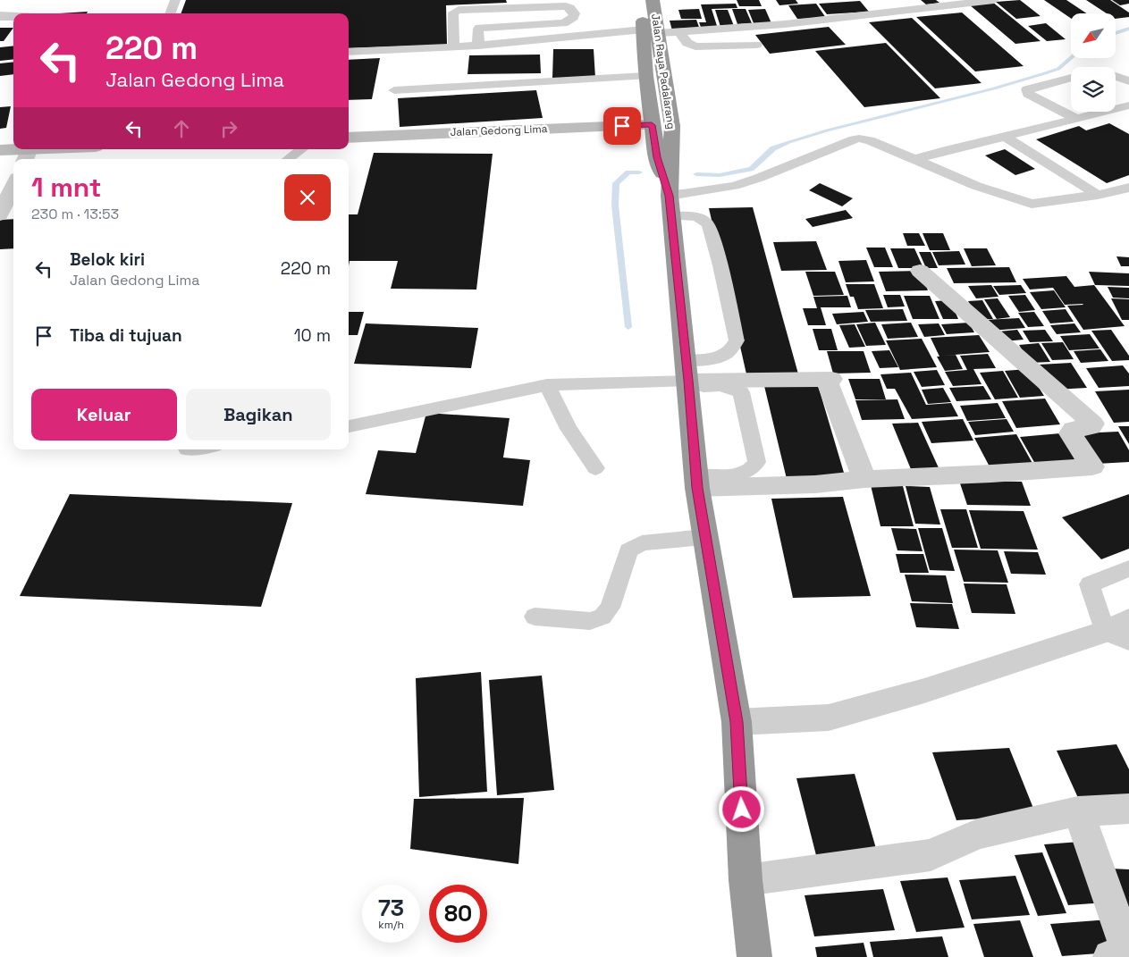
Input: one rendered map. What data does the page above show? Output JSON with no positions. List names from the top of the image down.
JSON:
{
  "streets": {
    "highway": ["Jalan Raya Padalarang"],
    "street": ["Jalan Gedong Lima"]
  },
  "crossings": [
    ["Jalan Raya Padalarang", "Jalan Gedong Lima"]
  ],
  "north": "bottom left",
  "page": {
    "turn": ["220 m", "Jalan Gedong Lima"],
    "heading": ["1 mnt", "230 m · 13:53"],
    "list": [
      {
        "name": "Belok kiri",
        "note": "Jalan Gedong Lima",
        "value": "220 m"
      },
      {
        "name": "Tiba di tujuan",
        "value": "10 m"
      }
    ],
    "buttons": ["Keluar", "Bagikan"],
    "speed": "73 km/h",
    "limit": "80"
  }
}
